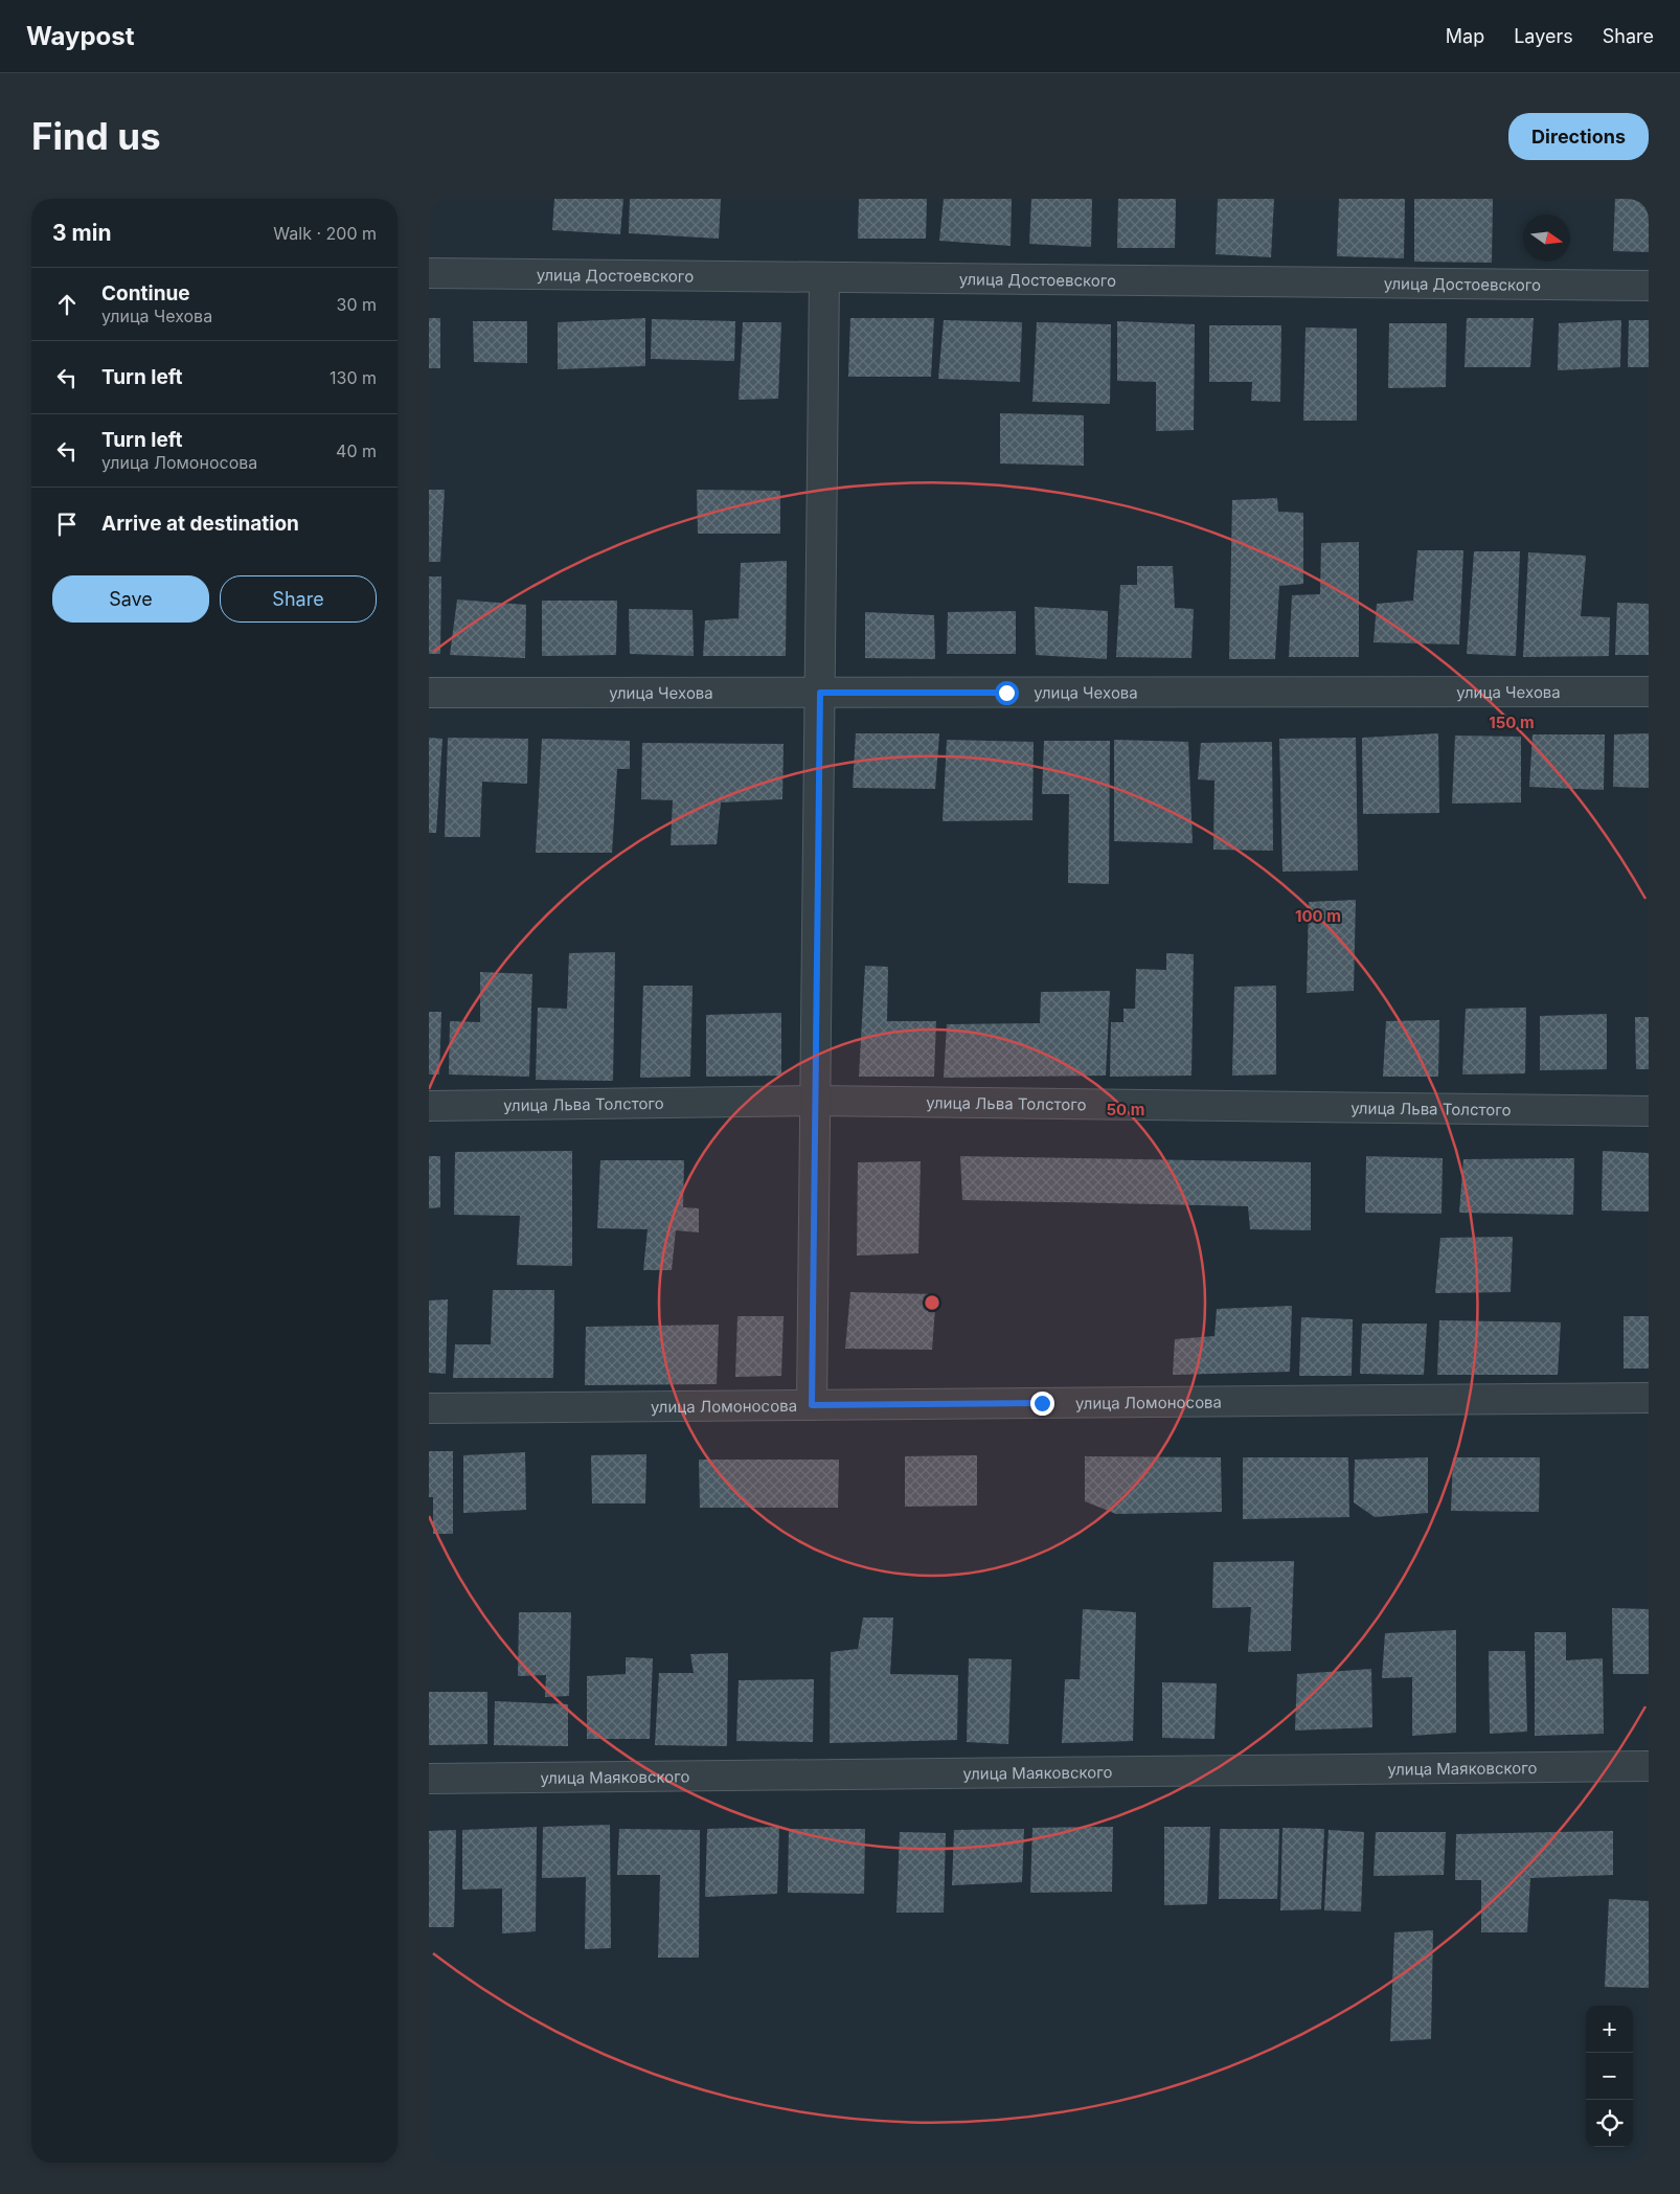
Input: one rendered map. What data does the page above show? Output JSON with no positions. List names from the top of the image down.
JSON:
{
  "streets": {
    "street": [
      "улица Достоевского",
      "улица Чехова",
      "улица Льва Толстого",
      "улица Ломоносова",
      "улица Маяковского"
    ]
  },
  "north": "right",
  "page": {
    "header": "Waypost",
    "nav": ["Map", "Layers", "Share"],
    "buttons": [
      "Directions",
      ["Save", "Share"]
    ],
    "title": "Find us",
    "heading": ["3 min", "Walk · 200 m"],
    "list": [
      ["Continue", "улица Чехова", "30 m"],
      ["Turn left", "130 m"],
      ["Turn left", "улица Ломоносова", "40 m"],
      "Arrive at destination"
    ],
    "map_buttons": ["+", "−"]
  },
  "rings": ["150 m", "100 m", "50 m"]
}
